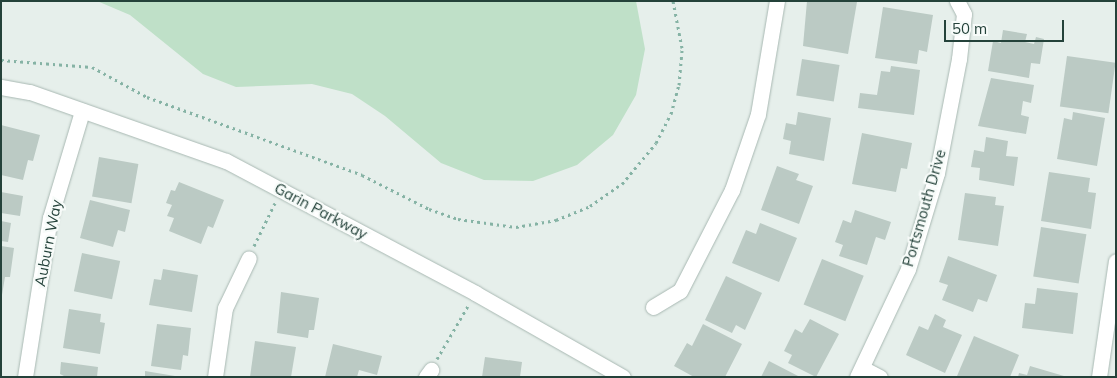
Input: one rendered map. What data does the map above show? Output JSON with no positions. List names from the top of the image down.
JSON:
{
  "streets": {
    "street": ["Portsmouth Drive", "Garin Parkway", "Auburn Way"]
  },
  "crossings": [
    ["Garin Parkway", "Auburn Way"]
  ],
  "scale_bar": "50 m"
}
